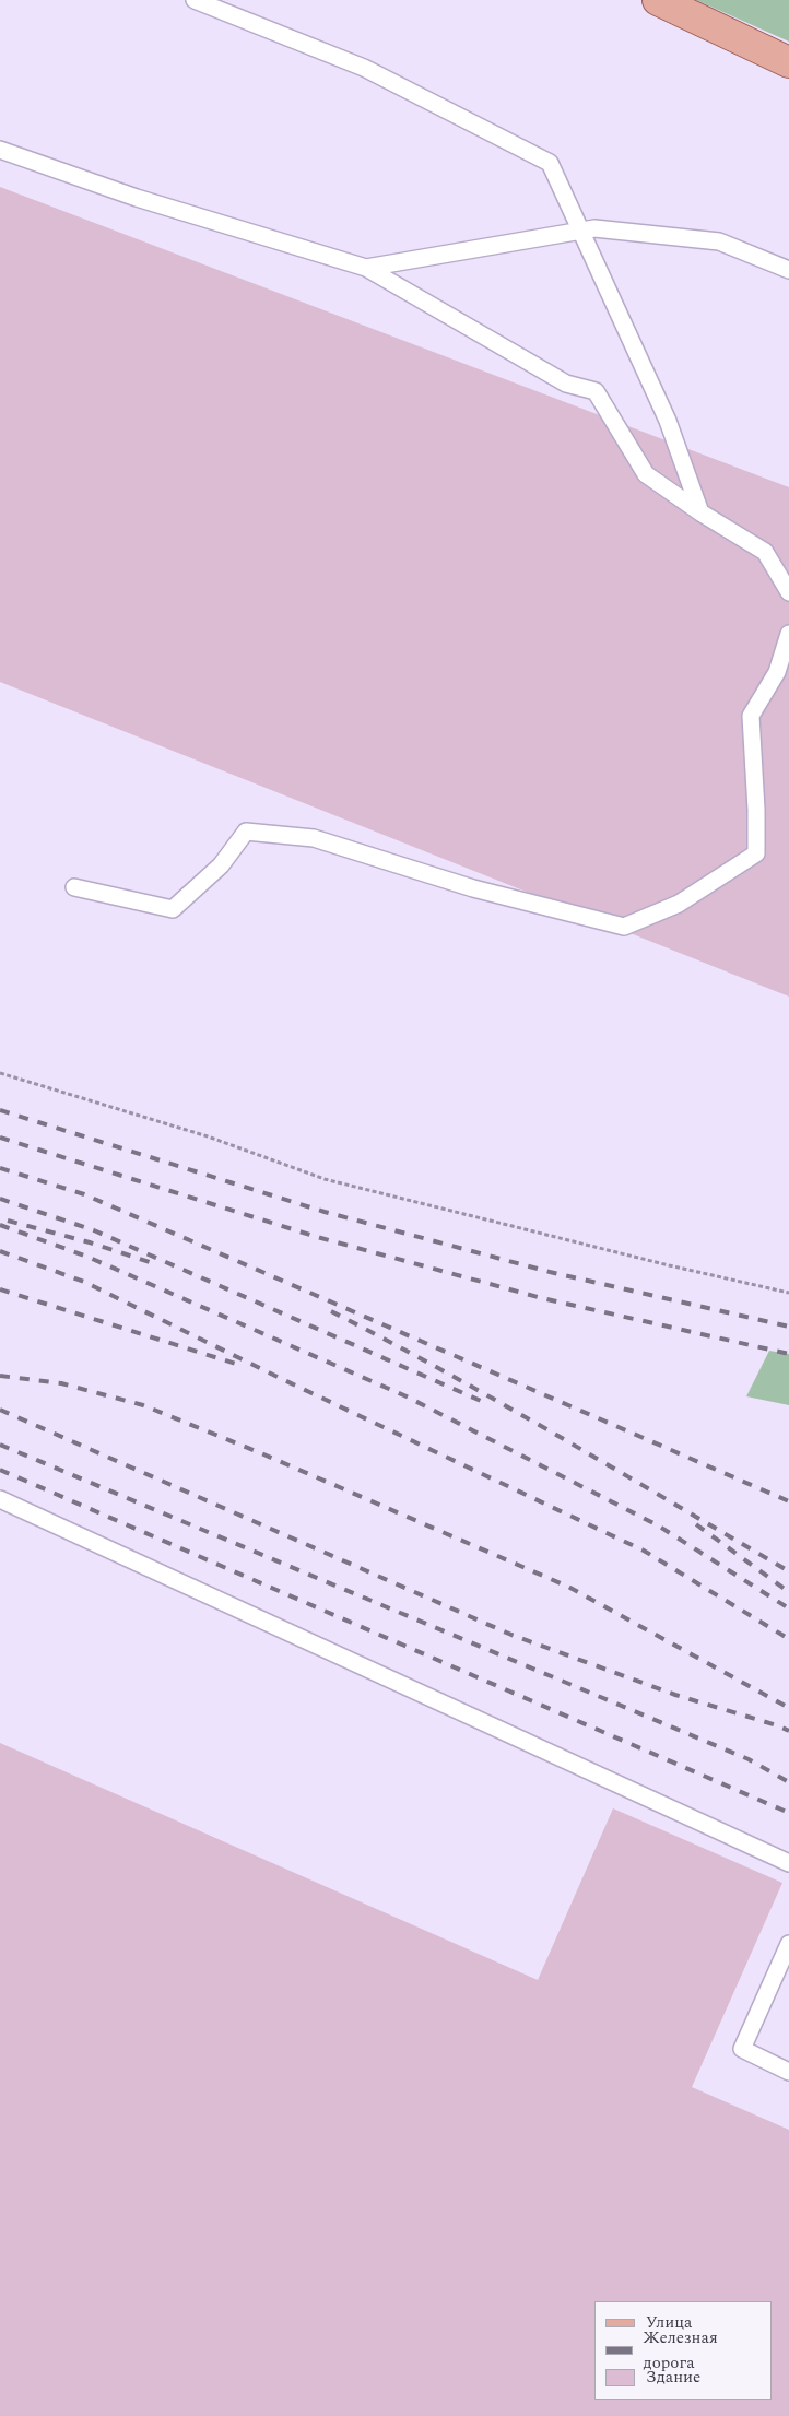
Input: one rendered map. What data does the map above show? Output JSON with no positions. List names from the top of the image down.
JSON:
{
  "legend": ["Улица", "Железная дорога", "Здание"]
}
